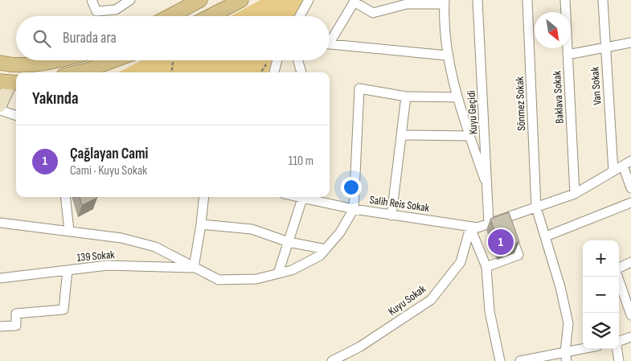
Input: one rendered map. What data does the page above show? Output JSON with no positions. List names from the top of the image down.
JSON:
{
  "streets": {
    "street": [
      "Van Sokak",
      "Baklava Sokak",
      "Sönmez Sokak",
      "Kuyu Geçidi",
      "Salih Reis Sokak",
      "139 Sokak",
      "Kuyu Sokak"
    ]
  },
  "crossings": [
    ["Kuyu Geçidi", "Salih Reis Sokak"],
    ["Salih Reis Sokak", "Kuyu Sokak"]
  ],
  "north": "bottom right",
  "page": {
    "search": "Burada ara",
    "heading": "Yakında",
    "list": [
      {
        "mark": "1",
        "name": "Çağlayan Cami",
        "note": "Cami · Kuyu Sokak",
        "value": "110 m"
      }
    ],
    "pins": "1",
    "map_buttons": ["+", "−"]
  }
}
